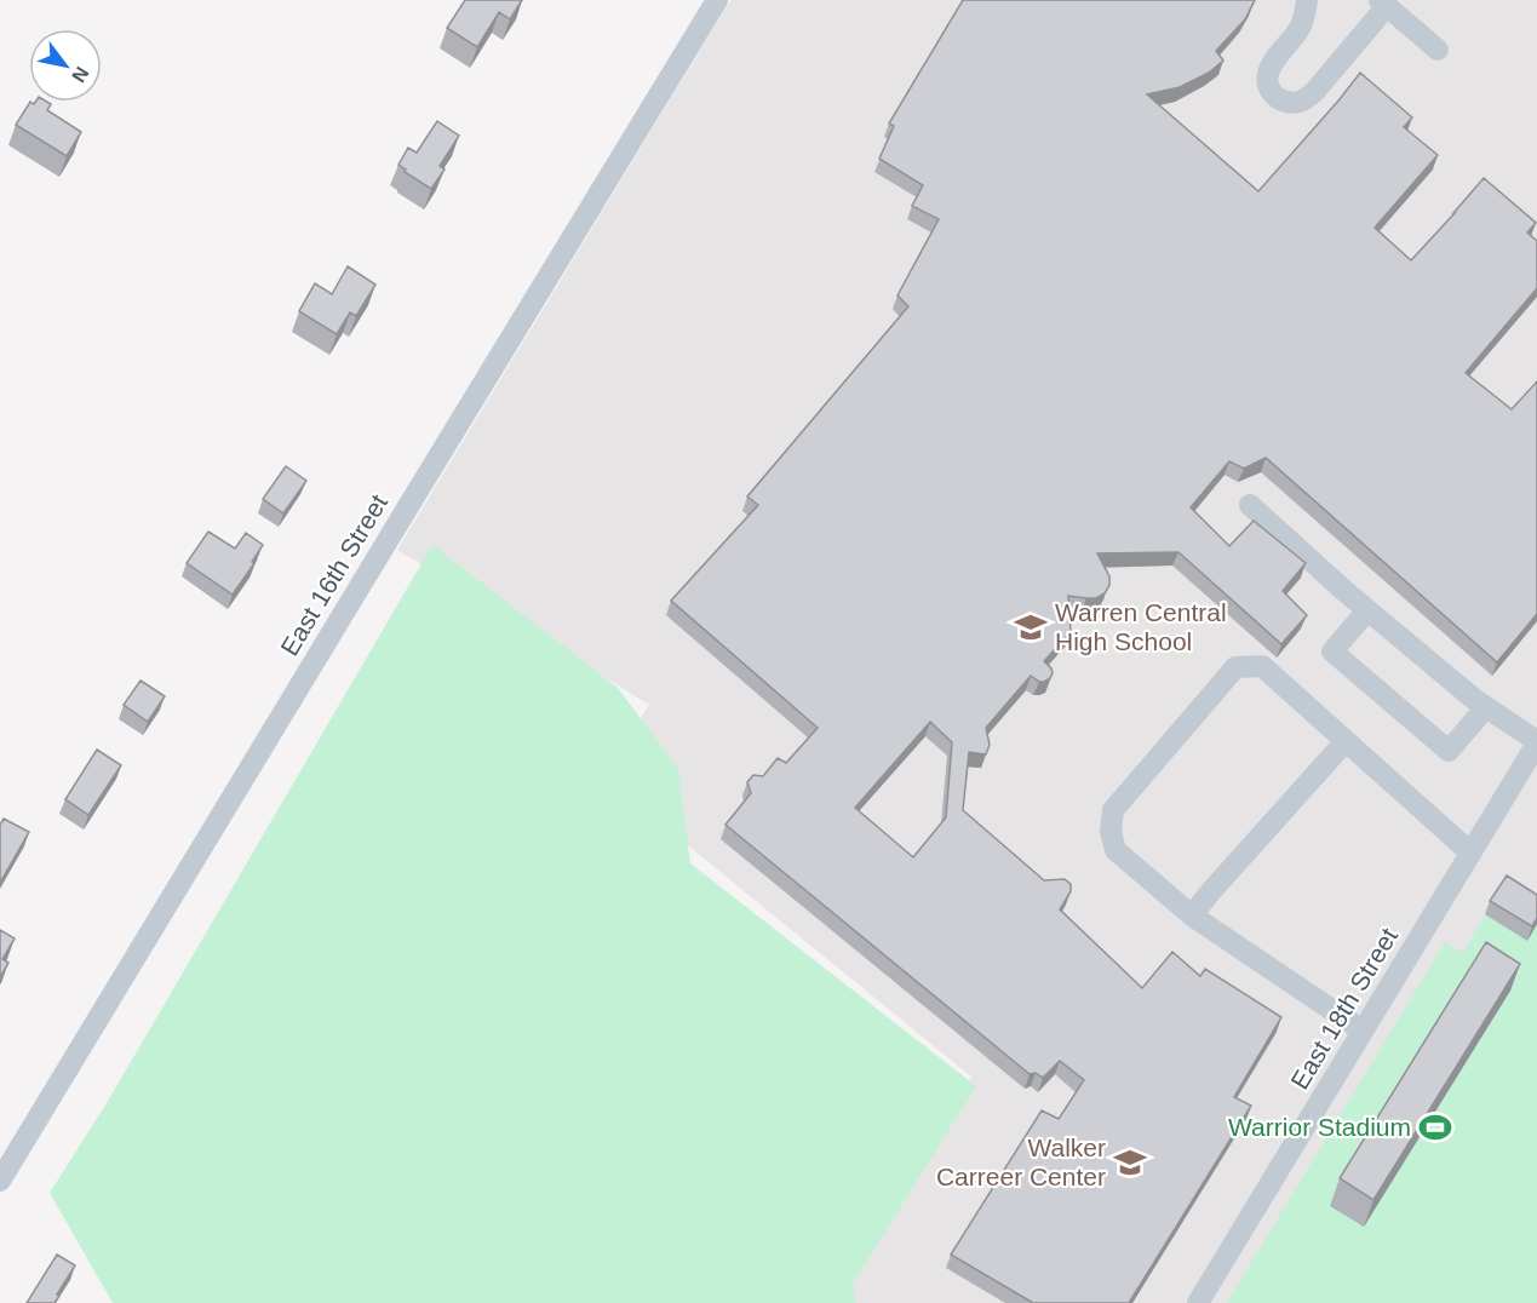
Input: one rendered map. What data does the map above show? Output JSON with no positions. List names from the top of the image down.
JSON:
{
  "streets": {
    "street": ["East 16th Street", "East 18th Street"]
  },
  "places": {
    "school or university": ["Warren Central High School", "Walker Carreer Center"],
    "sports": ["Warrior Stadium"]
  },
  "north": "bottom right"
}
